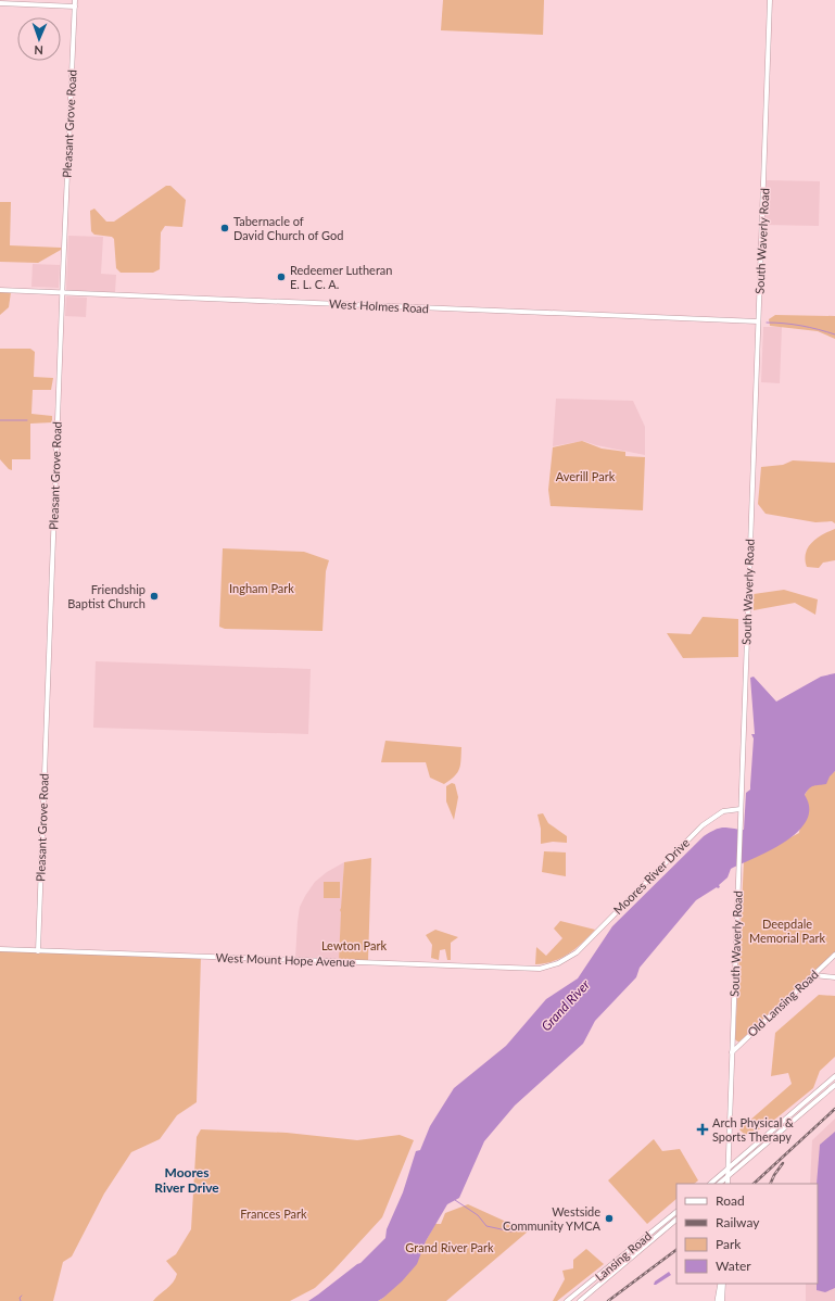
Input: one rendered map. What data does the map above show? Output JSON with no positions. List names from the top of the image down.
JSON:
{
  "streets": {
    "street": [
      "Pleasant Grove Road",
      "South Waverly Road",
      "West Holmes Road",
      "Moores River Drive",
      "West Mount Hope Avenue",
      "Old Lansing Road",
      "Lansing Road"
    ]
  },
  "crossings": [
    ["Pleasant Grove Road", "West Holmes Road"],
    ["Pleasant Grove Road", "West Mount Hope Avenue"],
    ["South Waverly Road", "West Holmes Road"],
    ["South Waverly Road", "Moores River Drive"],
    ["South Waverly Road", "Old Lansing Road"],
    ["Moores River Drive", "West Mount Hope Avenue"]
  ],
  "districts": ["Moores River Drive"],
  "water": ["Grand River"],
  "parks": [
    "Averill Park",
    "Ingham Park",
    "Deepdale Memorial Park",
    "Lewton Park",
    "Frances Park",
    "Grand River Park"
  ],
  "places": {
    "other": [
      "Tabernacle of David Church of God",
      "Redeemer Lutheran E. L. C. A.",
      "Friendship Baptist Church",
      "Westside Community YMCA"
    ],
    "health": ["Arch Physical & Sports Therapy"]
  },
  "legend": [
    "Road",
    "Railway",
    "Park",
    "Water"
  ],
  "north": "bottom"
}
